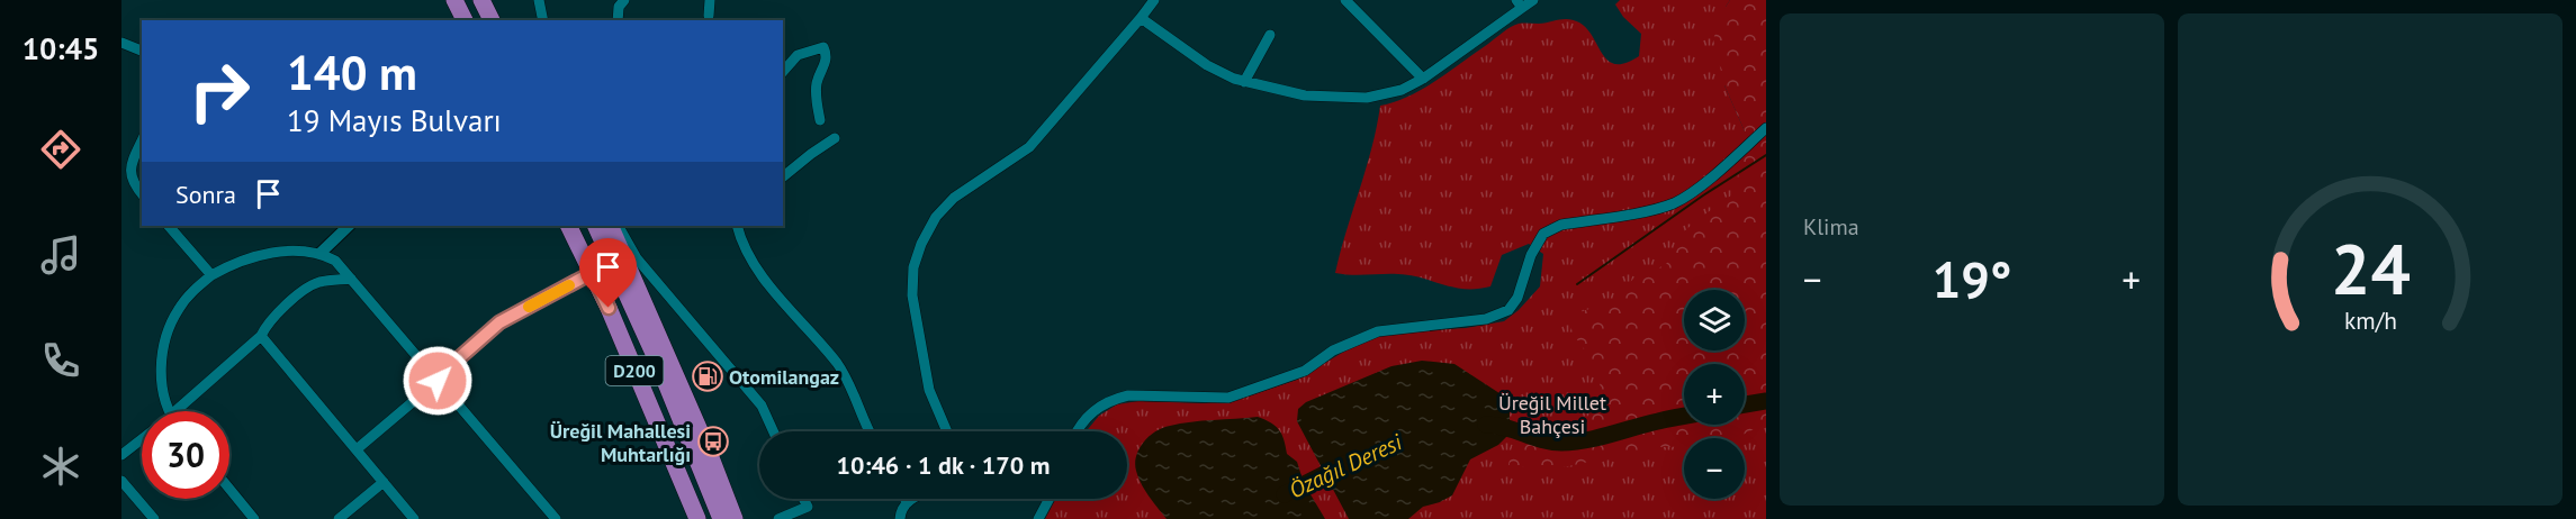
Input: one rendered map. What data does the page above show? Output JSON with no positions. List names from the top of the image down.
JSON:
{
  "streets": {
    "highway": ["D200"]
  },
  "water": ["Özağıl Deresi"],
  "parks": ["Üreğil Millet Bahçesi"],
  "places": {
    "fuel station": ["Otomilangaz"],
    "bus stop": ["Üreğil Mahallesi Muhtarlığı"]
  },
  "page": {
    "tabs": "10:45",
    "tile": "Klima",
    "turn": ["140 m", "19 Mayıs Bulvarı"],
    "then": "Sonra",
    "heat": ["−", "19°", "+"],
    "map_buttons": ["+", "−"],
    "limit": "30",
    "trip": "10:46 · 1 dk · 170 m",
    "gauge": ["24", "km/h"]
  }
}
